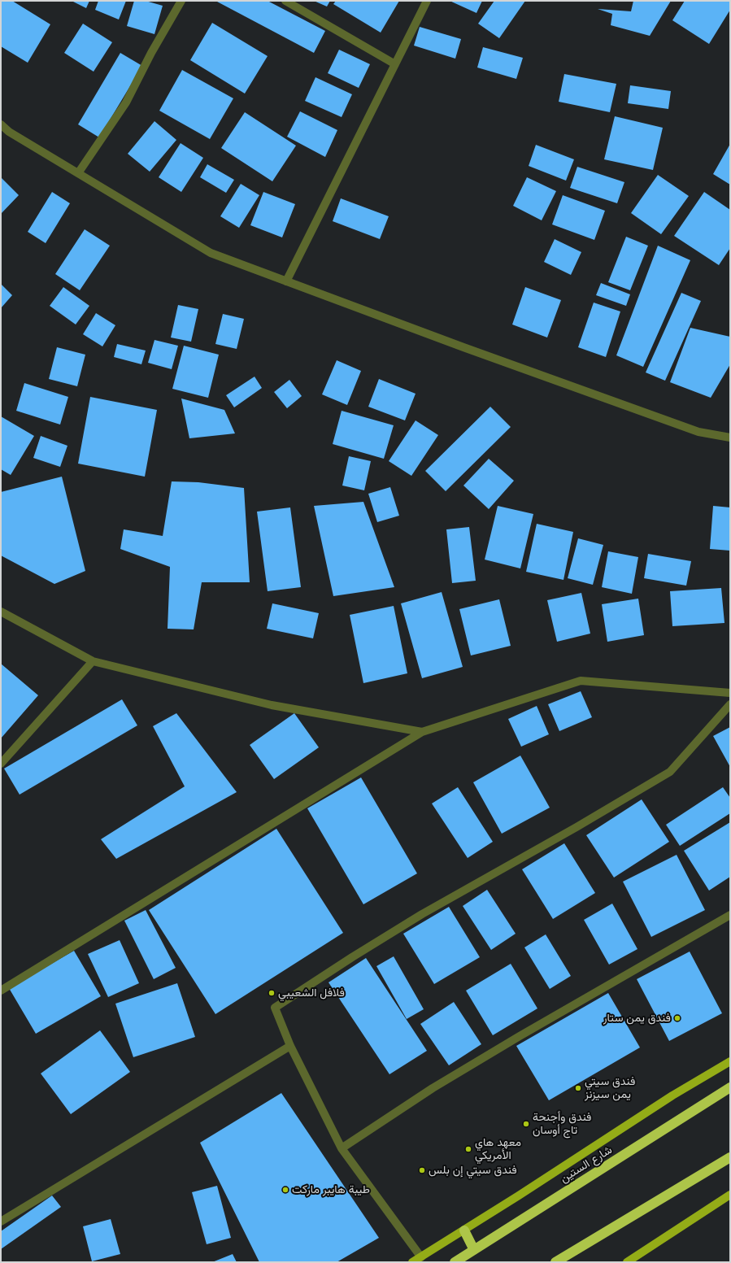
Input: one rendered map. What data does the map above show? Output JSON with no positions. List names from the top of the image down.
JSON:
{
  "streets": {
    "highway": ["شارع الستين"]
  },
  "places": [
    "فلافل الشعيبي",
    "فندق يمن ستار",
    "فندق سيتي يمن سيزنز",
    "فندق وأجنحة تاج أوسان",
    "معهد هاي الأمريكي",
    "فندق سيتي إن بلس",
    "طيبة هايبر ماركت"
  ]
}
